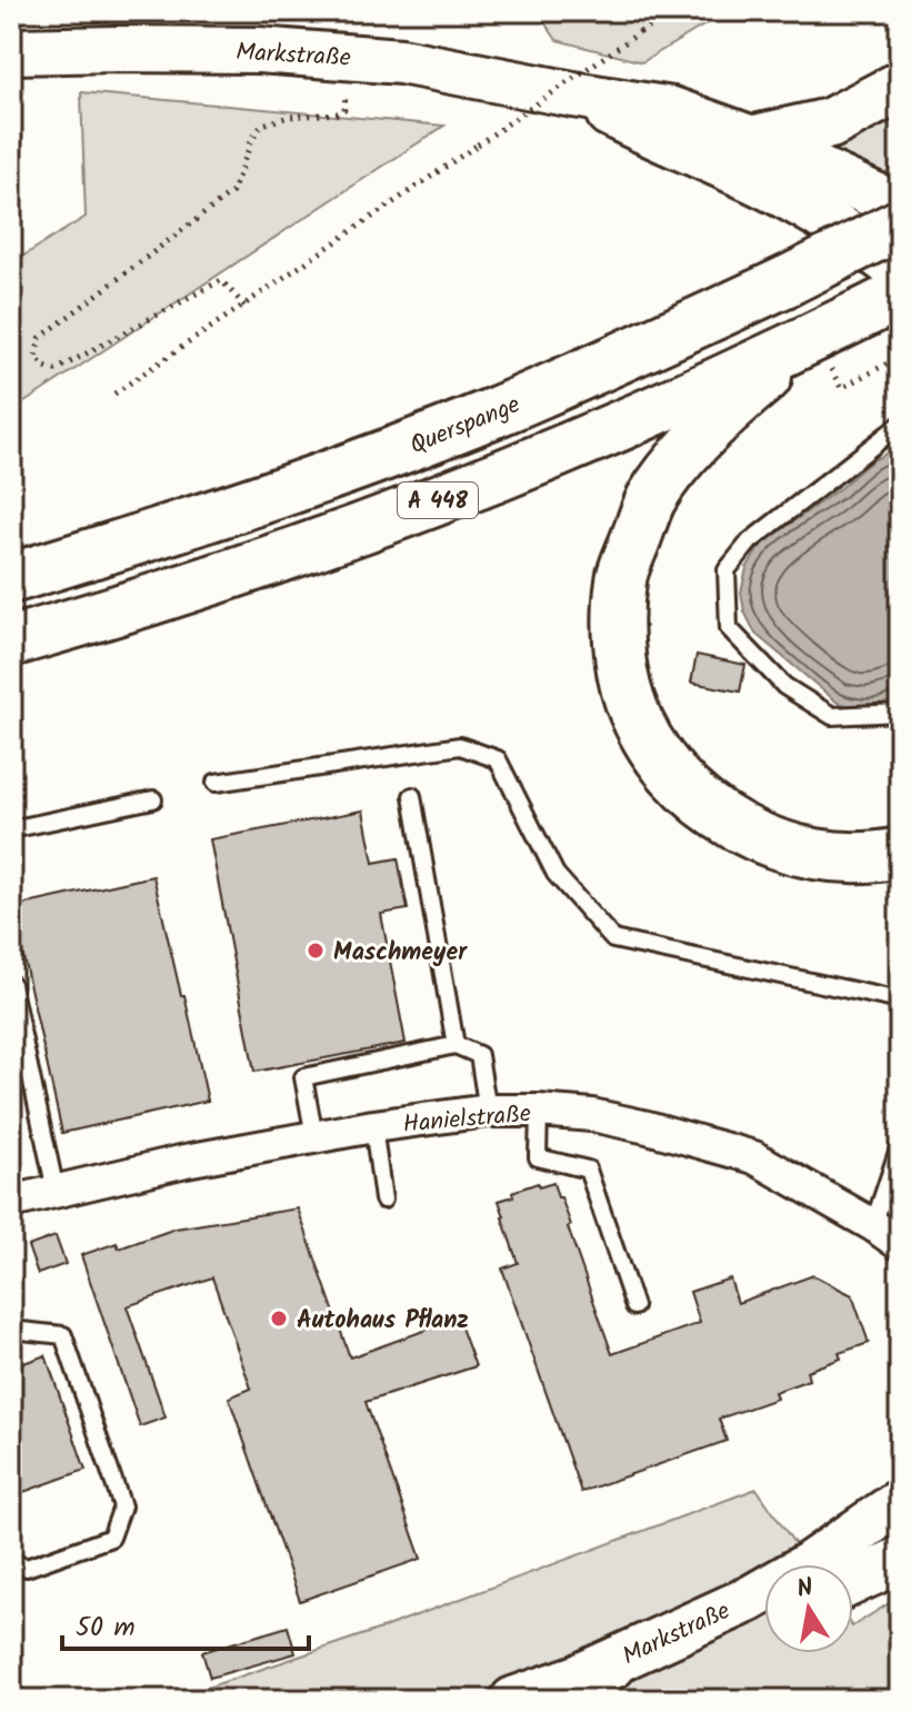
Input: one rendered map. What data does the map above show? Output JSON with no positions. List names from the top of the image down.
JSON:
{
  "streets": {
    "highway": ["Querspange", "A 448"],
    "main road": ["Markstraße"],
    "street": ["Hanielstraße"]
  },
  "places": ["Maschmeyer", "Autohaus Pflanz"],
  "scale_bar": "50 m",
  "north": "top"
}
